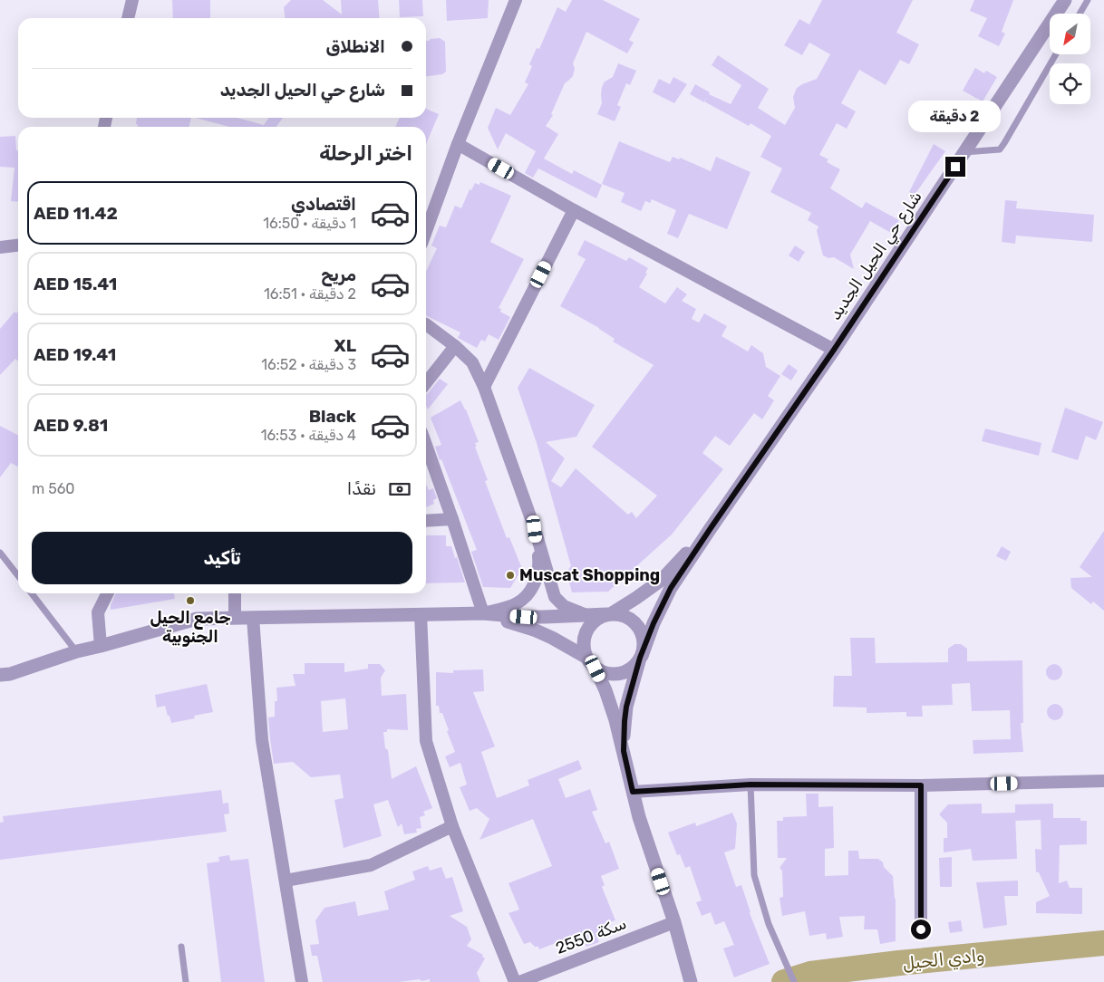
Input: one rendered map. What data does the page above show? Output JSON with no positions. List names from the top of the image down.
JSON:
{
  "streets": {
    "street": ["شارع حي الحيل الجديد", "سكة 2550"]
  },
  "water": ["وادي الحيل"],
  "places": ["Muscat Shopping", "جامع الحيل الجنوبية"],
  "north": "bottom left",
  "page": {
    "banner": ["الانطلاق", "شارع حي الحيل الجديد"],
    "bubble": "2 دقيقة",
    "heading": "اختر الرحلة",
    "list": [
      {
        "name": "اقتصادي",
        "note": "1 دقيقة · 16:50",
        "value": "AED 11.42"
      },
      {
        "name": "مريح",
        "note": "2 دقيقة · 16:51",
        "value": "AED 15.41"
      },
      {
        "name": "XL",
        "note": "3 دقيقة · 16:52",
        "value": "AED 19.41"
      },
      {
        "name": "Black",
        "note": "4 دقيقة · 16:53",
        "value": "AED 9.81"
      }
    ],
    "pay": ["نقدًا", "560 m"],
    "buttons": "تأكيد"
  }
}
